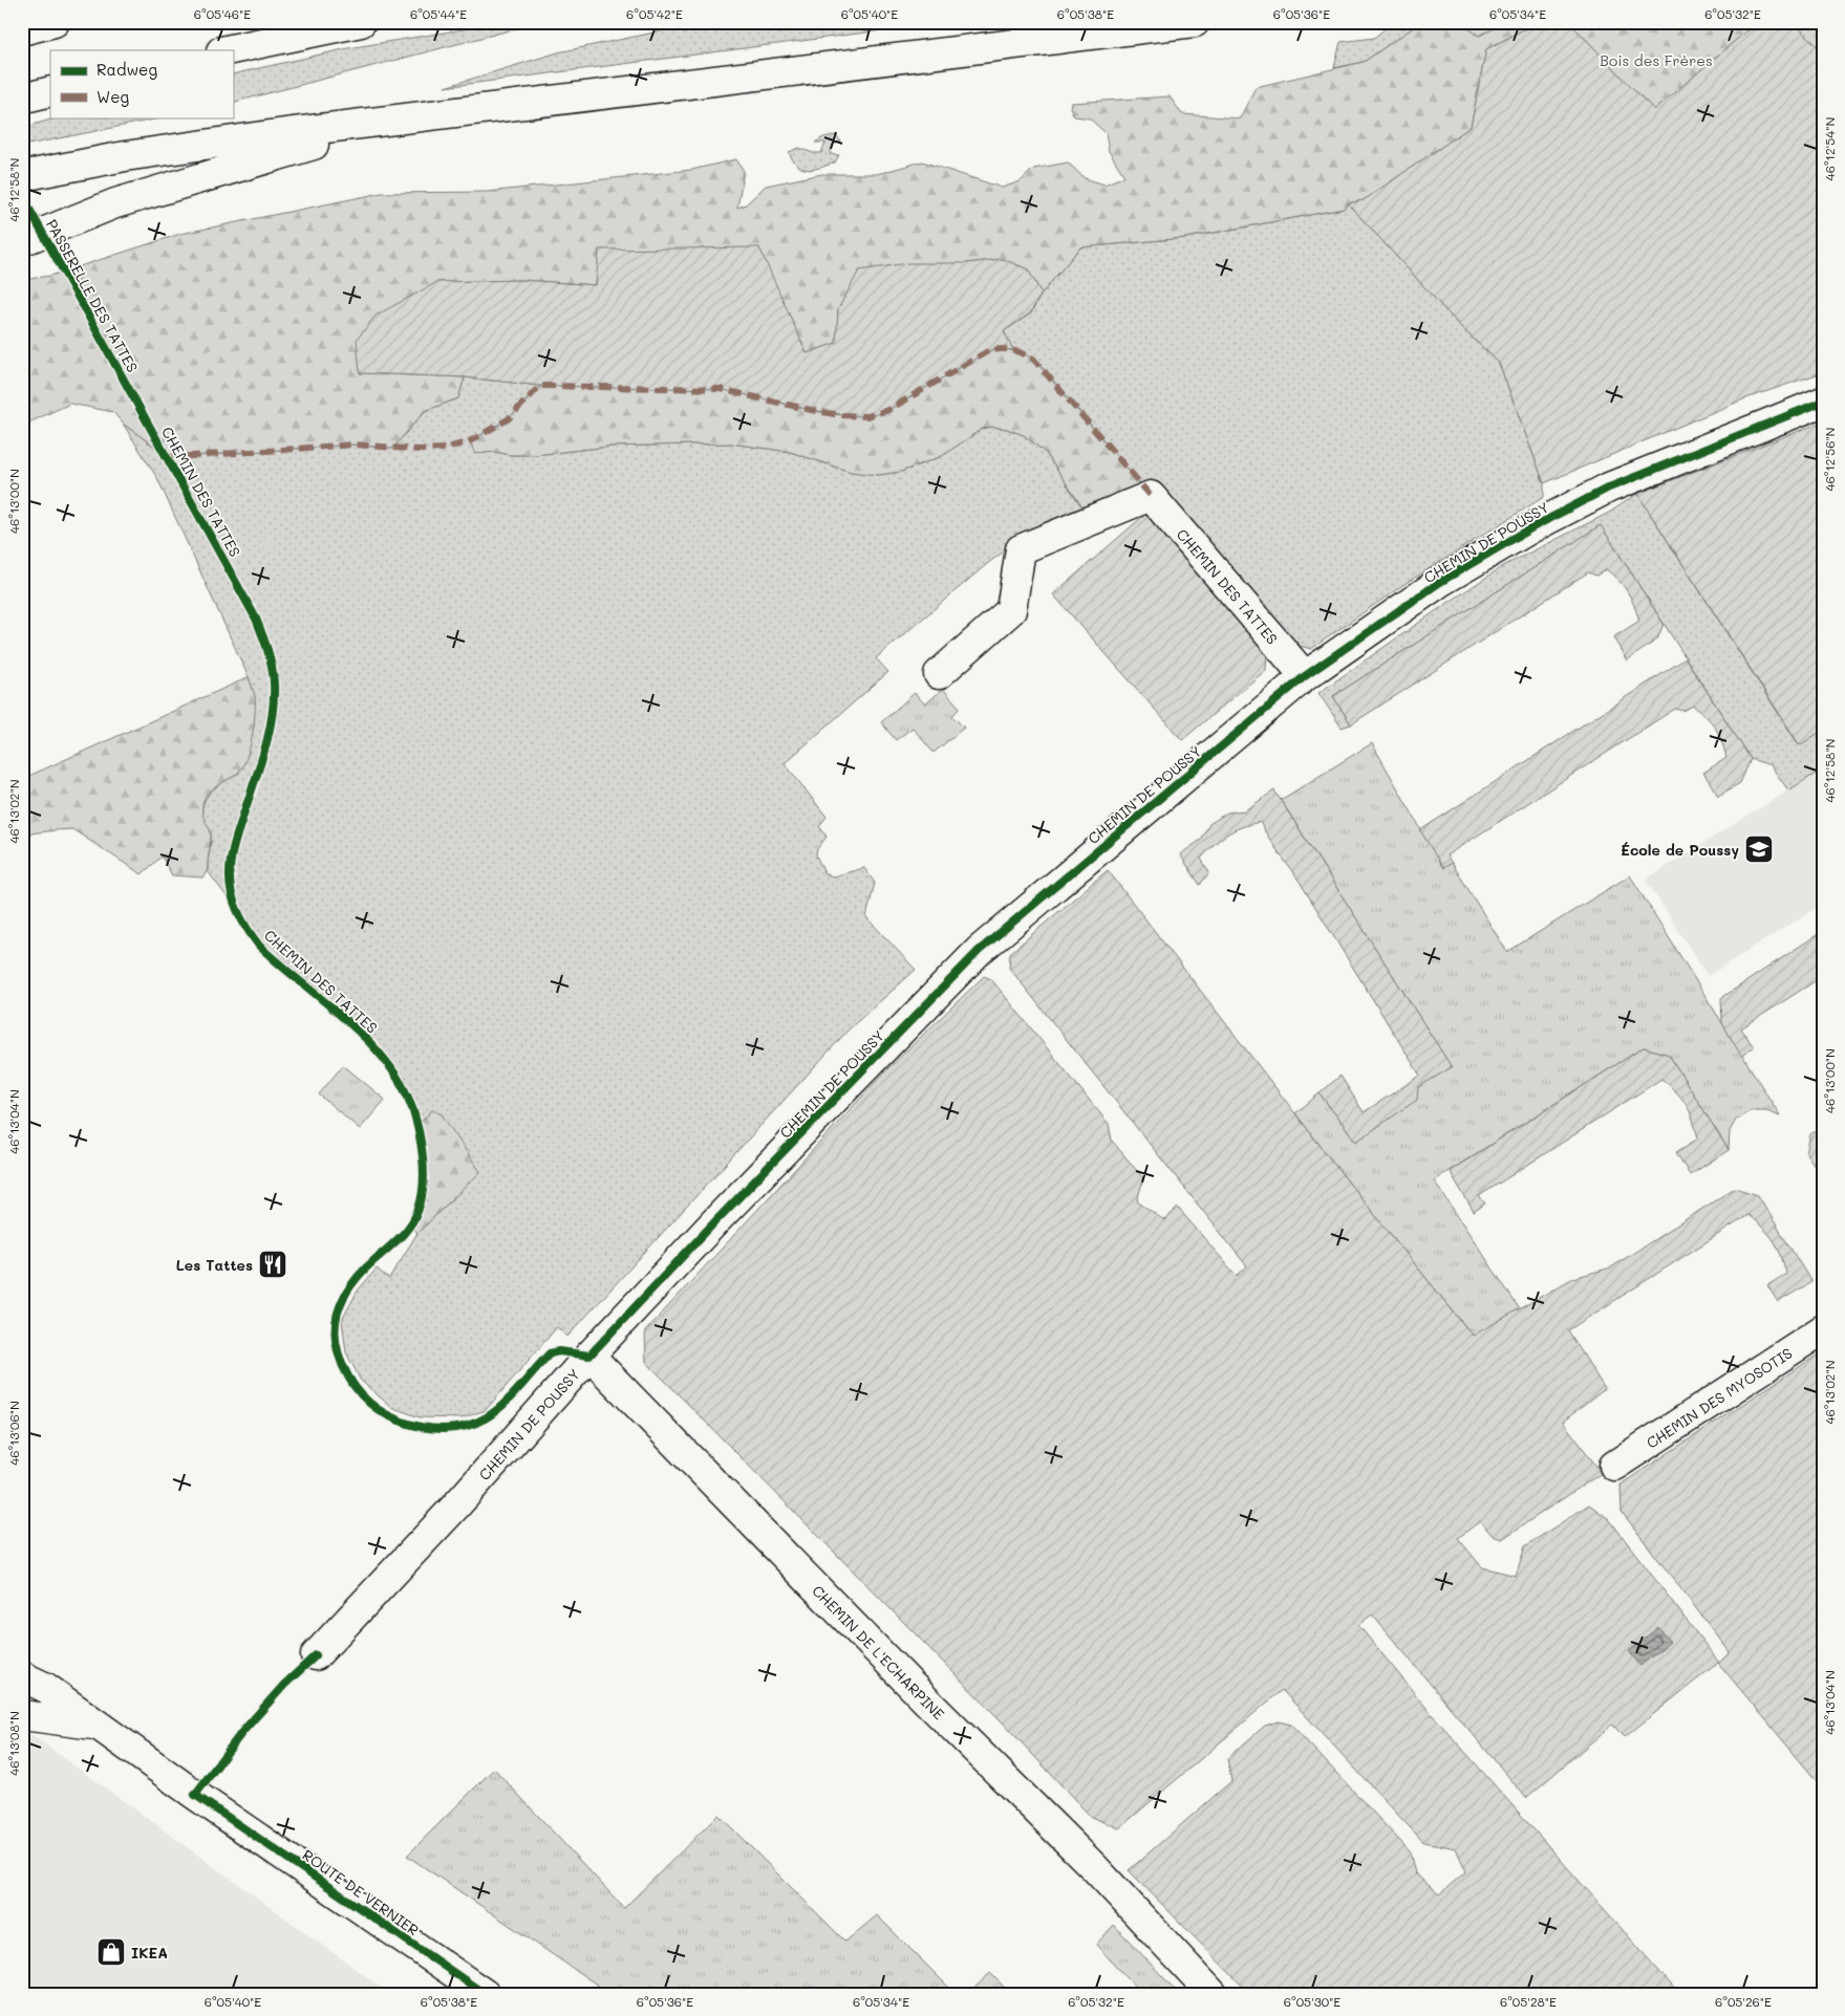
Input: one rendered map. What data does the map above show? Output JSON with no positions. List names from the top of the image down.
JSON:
{
  "streets": {
    "main road": [
      "CHEMIN DES TATTES",
      "CHEMIN DE POUSSY",
      "CHEMIN DES MYOSOTIS",
      "CHEMIN DE L'ECHARPINE",
      "ROUTE DE VERNIER"
    ],
    "cycle path": ["PASSERELLE DES TATTES"]
  },
  "crossings": [
    ["CHEMIN DES TATTES", "CHEMIN DE POUSSY"],
    ["CHEMIN DE POUSSY", "CHEMIN DE L'ECHARPINE"]
  ],
  "parks": ["Bois des Frères"],
  "places": {
    "school or university": ["École de Poussy"],
    "restaurant": ["Les Tattes"],
    "shop": ["IKEA"]
  },
  "legend": ["Radweg", "Weg"],
  "coordinates": [
    "6°05'46\"E",
    "6°05'44\"E",
    "6°05'42\"E",
    "6°05'40\"E",
    "6°05'38\"E",
    "6°05'36\"E",
    "6°05'34\"E",
    "6°05'32\"E",
    "46°12'54\"N",
    "46°12'58\"N",
    "46°12'56\"N",
    "46°13'00\"N",
    "46°13'02\"N",
    "46°13'04\"N",
    "46°13'06\"N",
    "46°13'08\"N",
    "6°05'30\"E",
    "6°05'28\"E",
    "6°05'26\"E"
  ]
}
